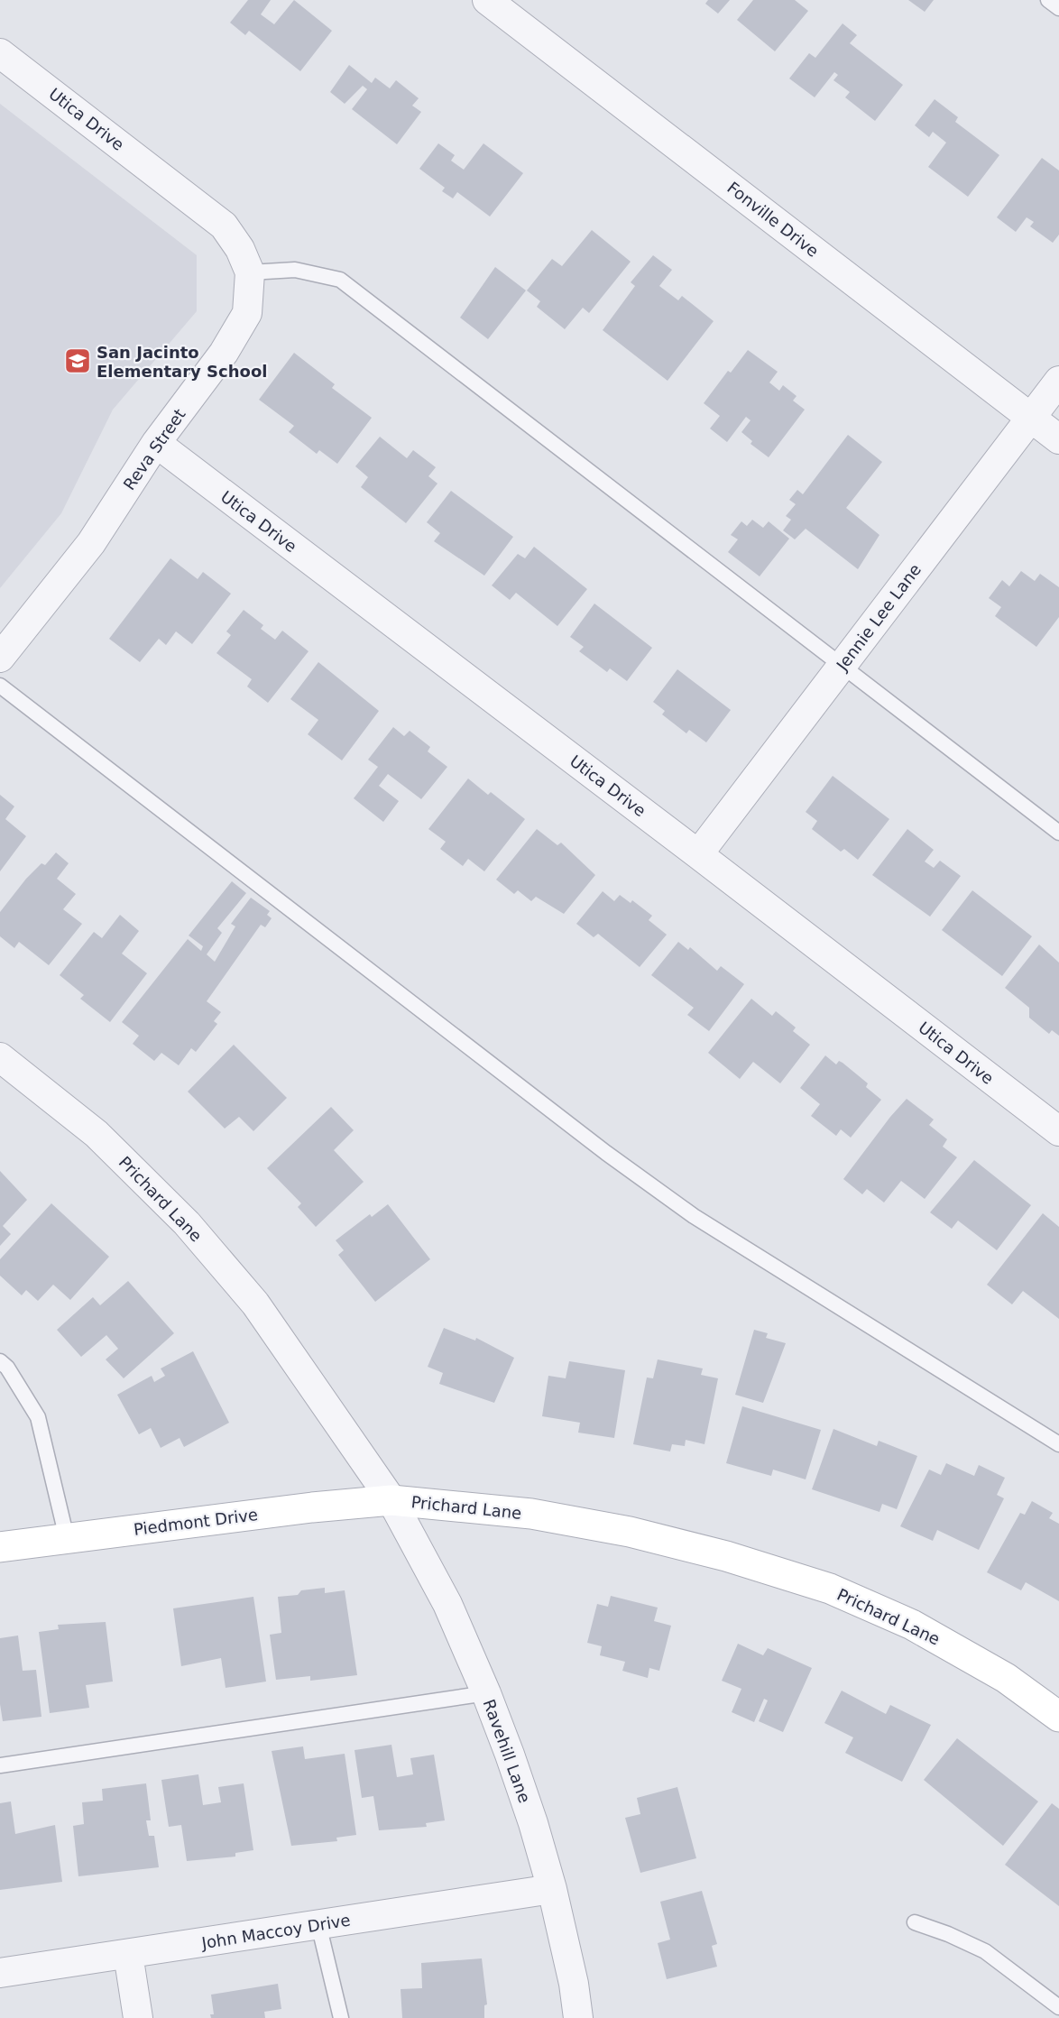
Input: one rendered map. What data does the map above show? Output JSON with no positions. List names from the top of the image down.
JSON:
{
  "streets": {
    "street": [
      "Utica Drive",
      "Fonville Drive",
      "Reva Street",
      "Jennie Lee Lane",
      "Prichard Lane",
      "Piedmont Drive",
      "Ravehill Lane",
      "John Maccoy Drive"
    ]
  },
  "crossings": [
    ["Utica Drive", "Reva Street"],
    ["Utica Drive", "Jennie Lee Lane"],
    ["Fonville Drive", "Jennie Lee Lane"],
    ["Prichard Lane", "Piedmont Drive"],
    ["Prichard Lane", "Ravehill Lane"],
    ["Piedmont Drive", "Ravehill Lane"],
    ["Ravehill Lane", "John Maccoy Drive"]
  ],
  "places": {
    "school or university": ["San Jacinto Elementary School"]
  }
}
